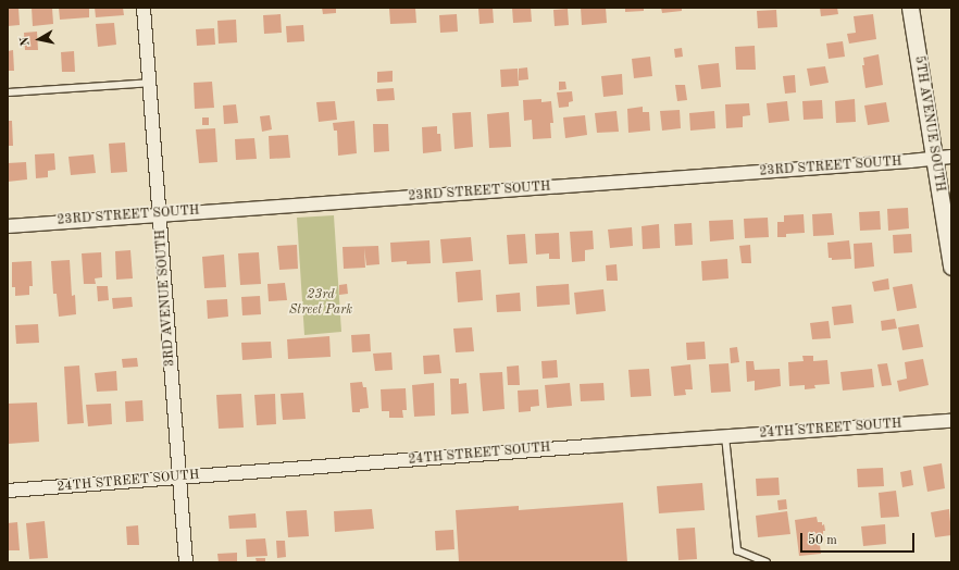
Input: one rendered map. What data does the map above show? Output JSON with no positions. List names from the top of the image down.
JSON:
{
  "streets": {
    "street": [
      "5TH AVENUE SOUTH",
      "23RD STREET SOUTH",
      "3RD AVENUE SOUTH",
      "24TH STREET SOUTH"
    ]
  },
  "crossings": [
    ["5TH AVENUE SOUTH", "23RD STREET SOUTH"],
    ["23RD STREET SOUTH", "3RD AVENUE SOUTH"],
    ["3RD AVENUE SOUTH", "24TH STREET SOUTH"]
  ],
  "parks": ["23rd Street Park"],
  "scale_bar": "50 m",
  "north": "left"
}
